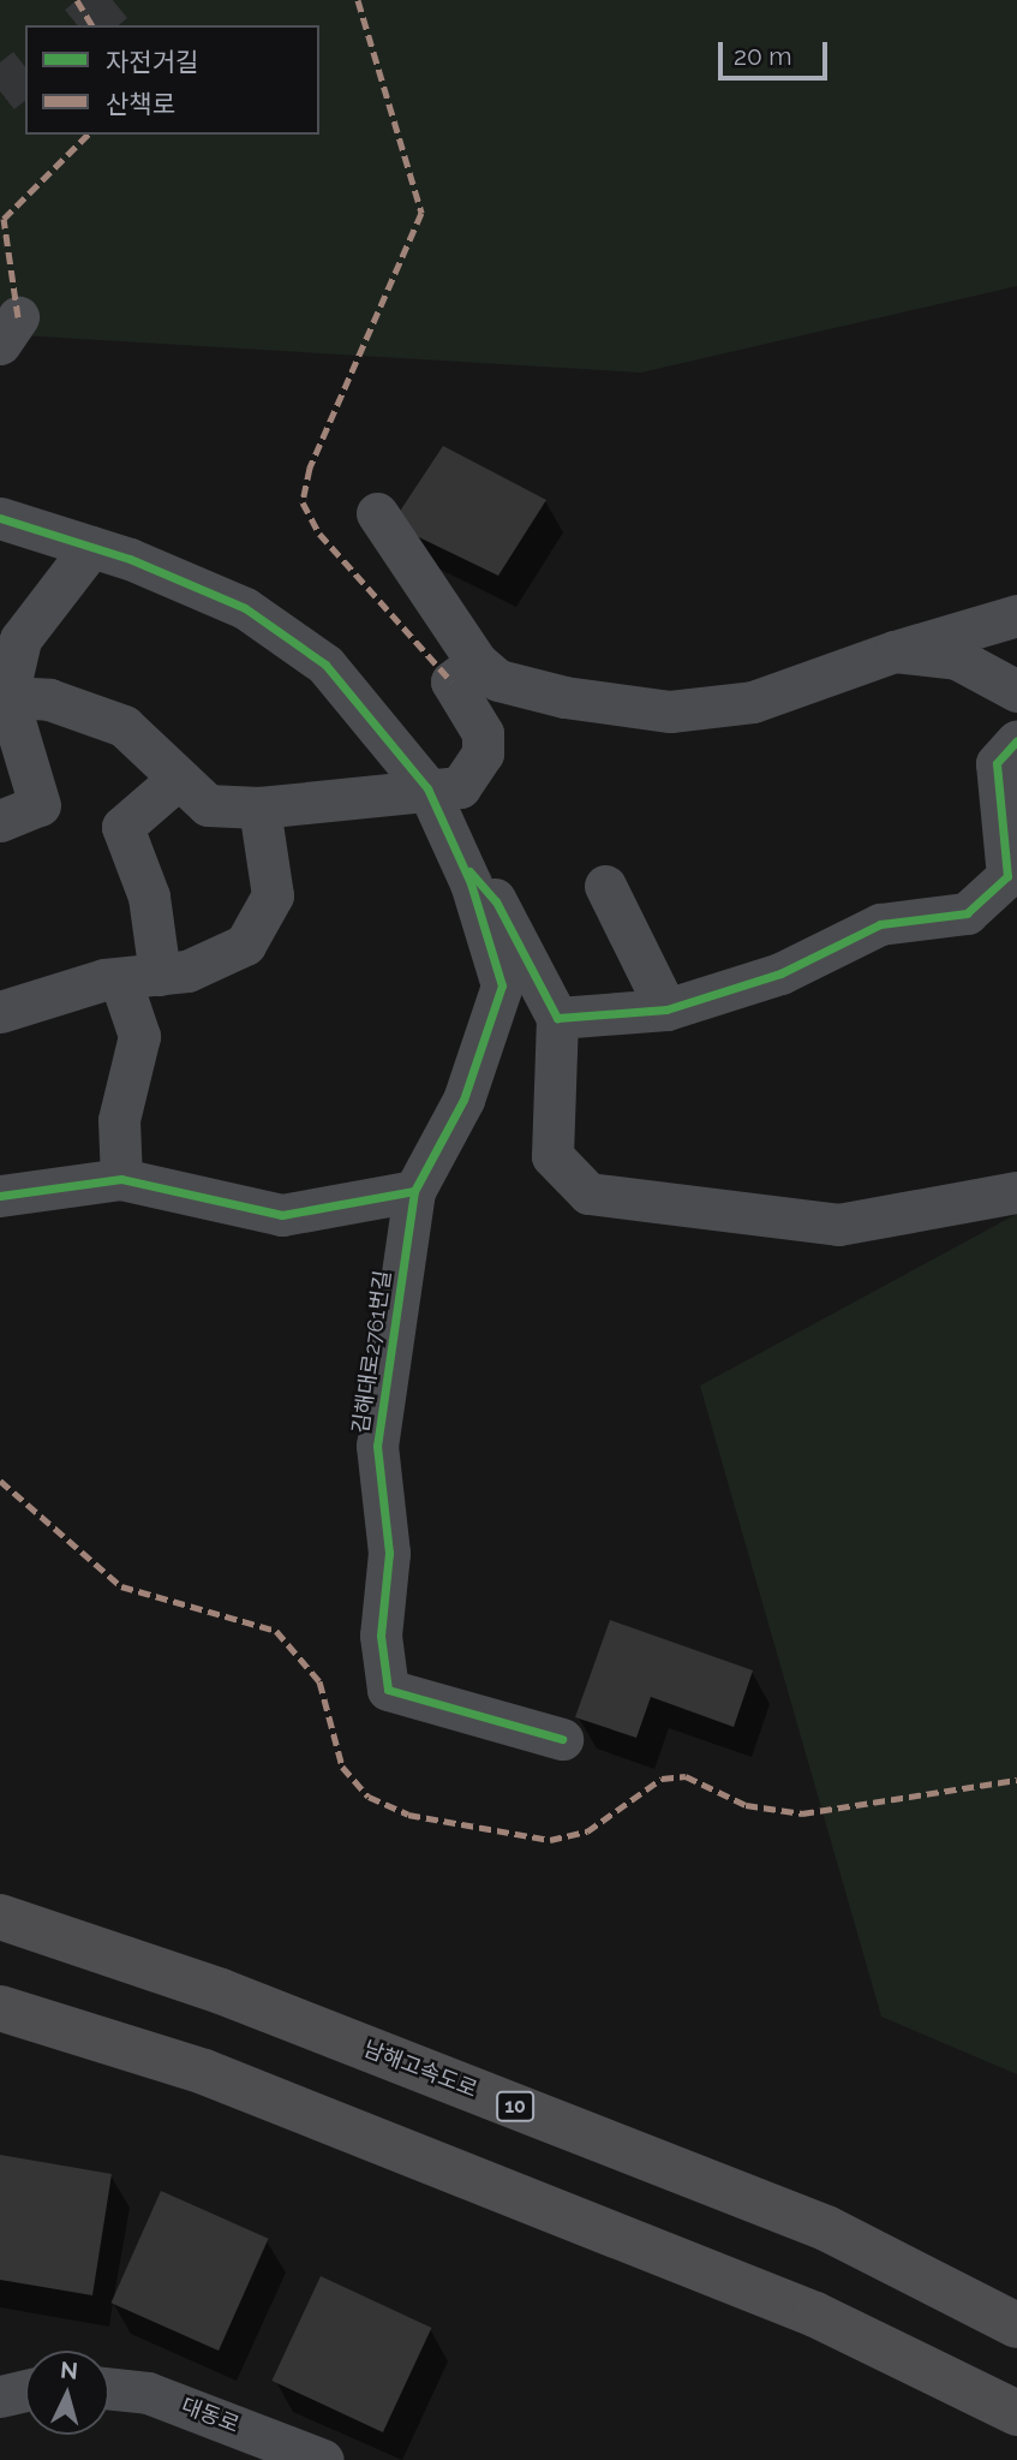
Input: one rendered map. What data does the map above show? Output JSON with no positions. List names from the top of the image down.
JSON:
{
  "streets": {
    "highway": ["남해고속도로", "10"],
    "street": ["김해대로2761번길", "대동로"]
  },
  "legend": ["자전거길", "산책로"],
  "scale_bar": "20 m",
  "north": "top"
}
